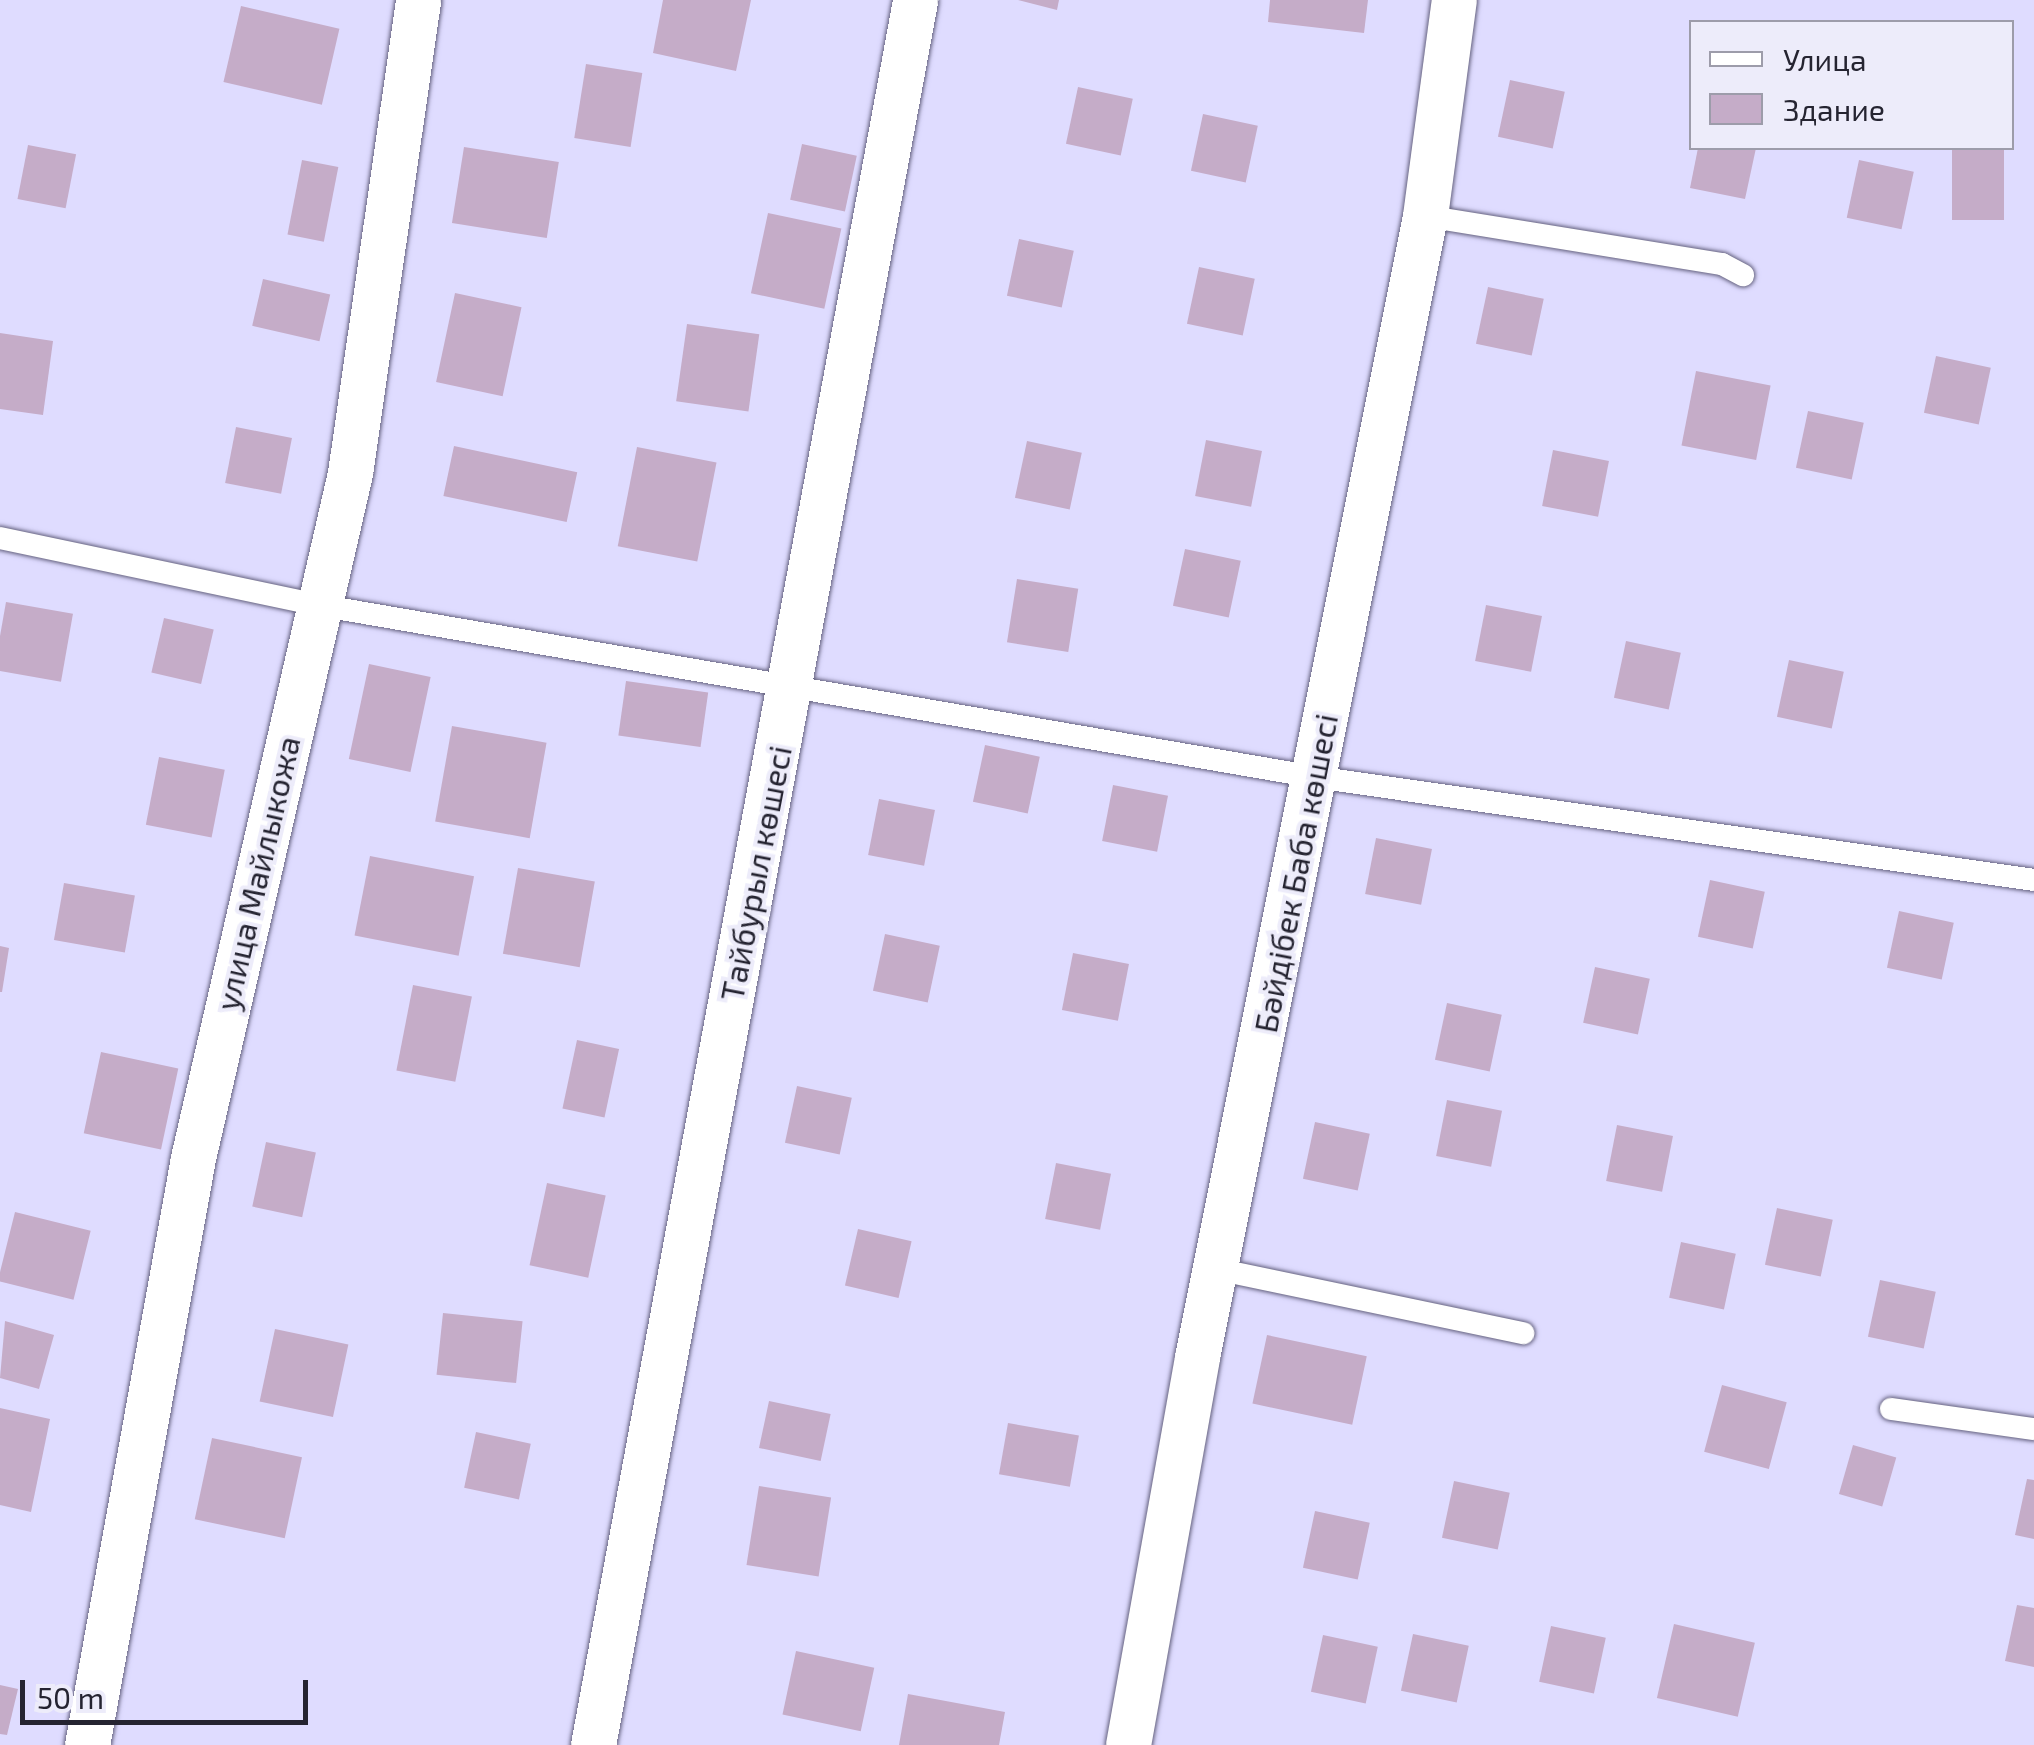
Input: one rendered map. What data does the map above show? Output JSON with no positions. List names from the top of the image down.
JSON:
{
  "streets": {
    "street": ["улица Майлыкожа", "Тайбурыл көшесі", "Бәйдібек Баба көшесі"]
  },
  "legend": ["Улица", "Здание"],
  "scale_bar": "50 m"
}
